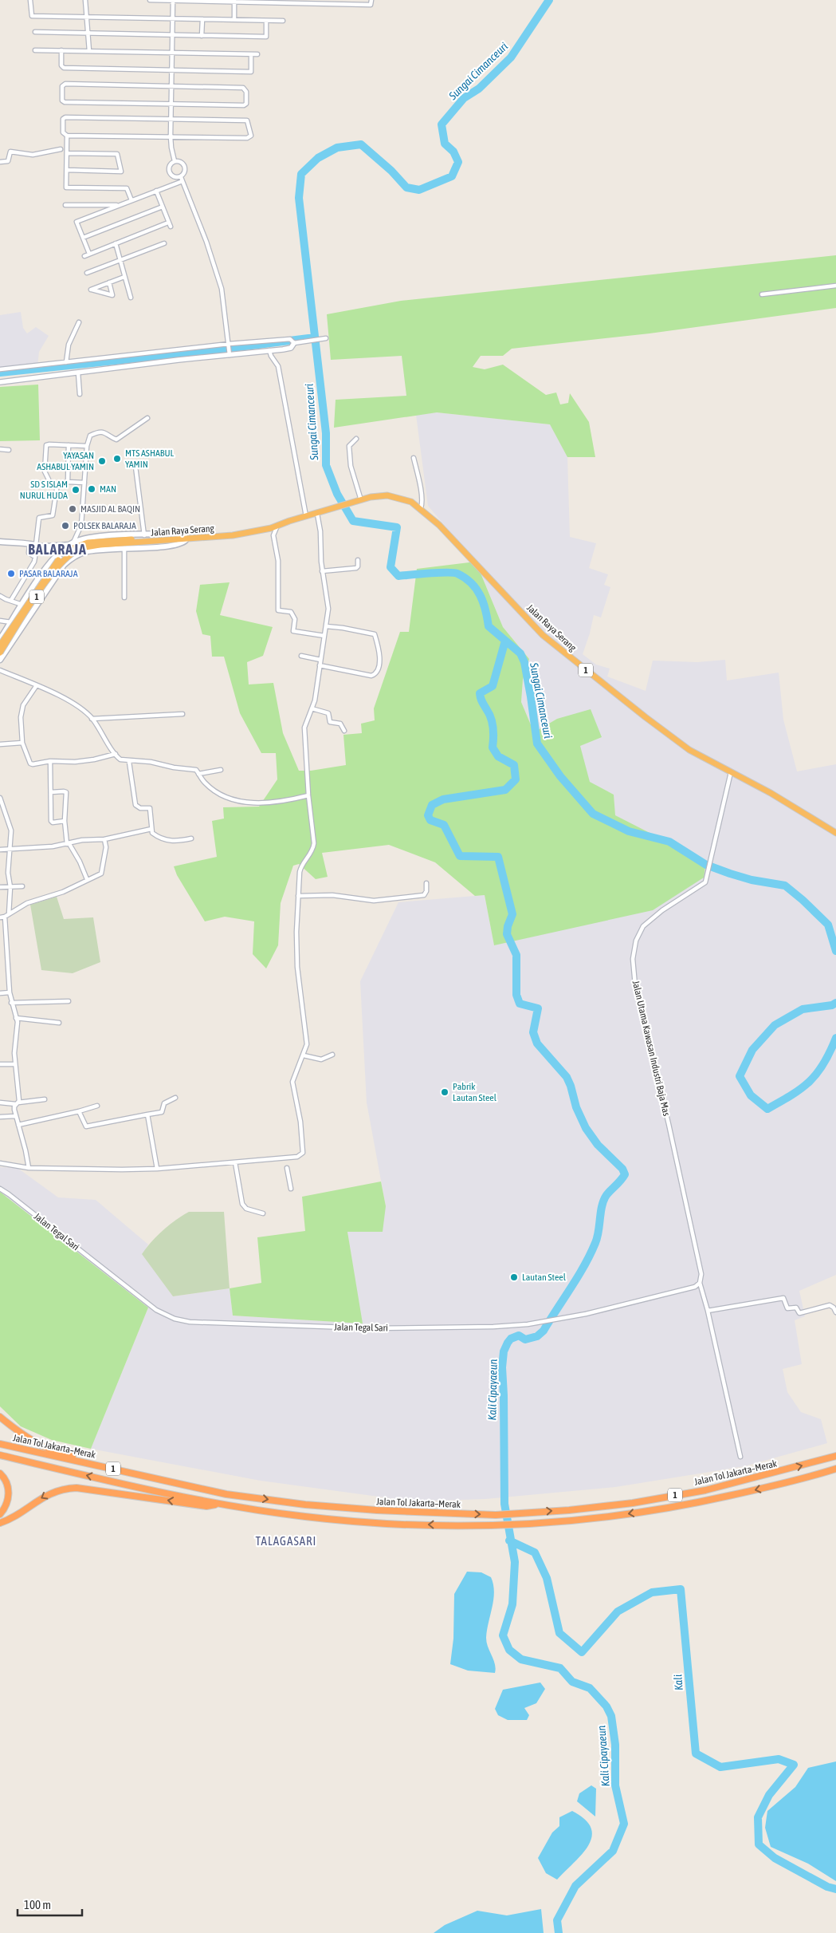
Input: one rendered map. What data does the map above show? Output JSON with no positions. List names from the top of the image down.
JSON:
{
  "streets": {
    "highway": ["Jalan Raya Serang", "1", "Jalan Tol Jakarta–Merak"],
    "street": ["Jalan Utama Kawasan Industri Baja Mas", "Jalan Tegal Sari"]
  },
  "crossings": [
    ["Jalan Raya Serang", "Jalan Utama Kawasan Industri Baja Mas"],
    ["Jalan Utama Kawasan Industri Baja Mas", "Jalan Tegal Sari"]
  ],
  "districts": ["BALARAJA", "TALAGASARI"],
  "water": ["Sungai Cimanceuri", "Kali Cipayaeun", "Kali"],
  "places": [
    "MTS ASHABUL YAMIN",
    "YAYASAN ASHABUL YAMIN",
    "MAN",
    "SD S ISLAM NURUL HUDA",
    "MASJID AL BAQIN",
    "POLSEK BALARAJA",
    "PASAR BALARAJA",
    "Pabrik Lautan Steel",
    "Lautan Steel"
  ],
  "scale_bar": "100 m"
}
